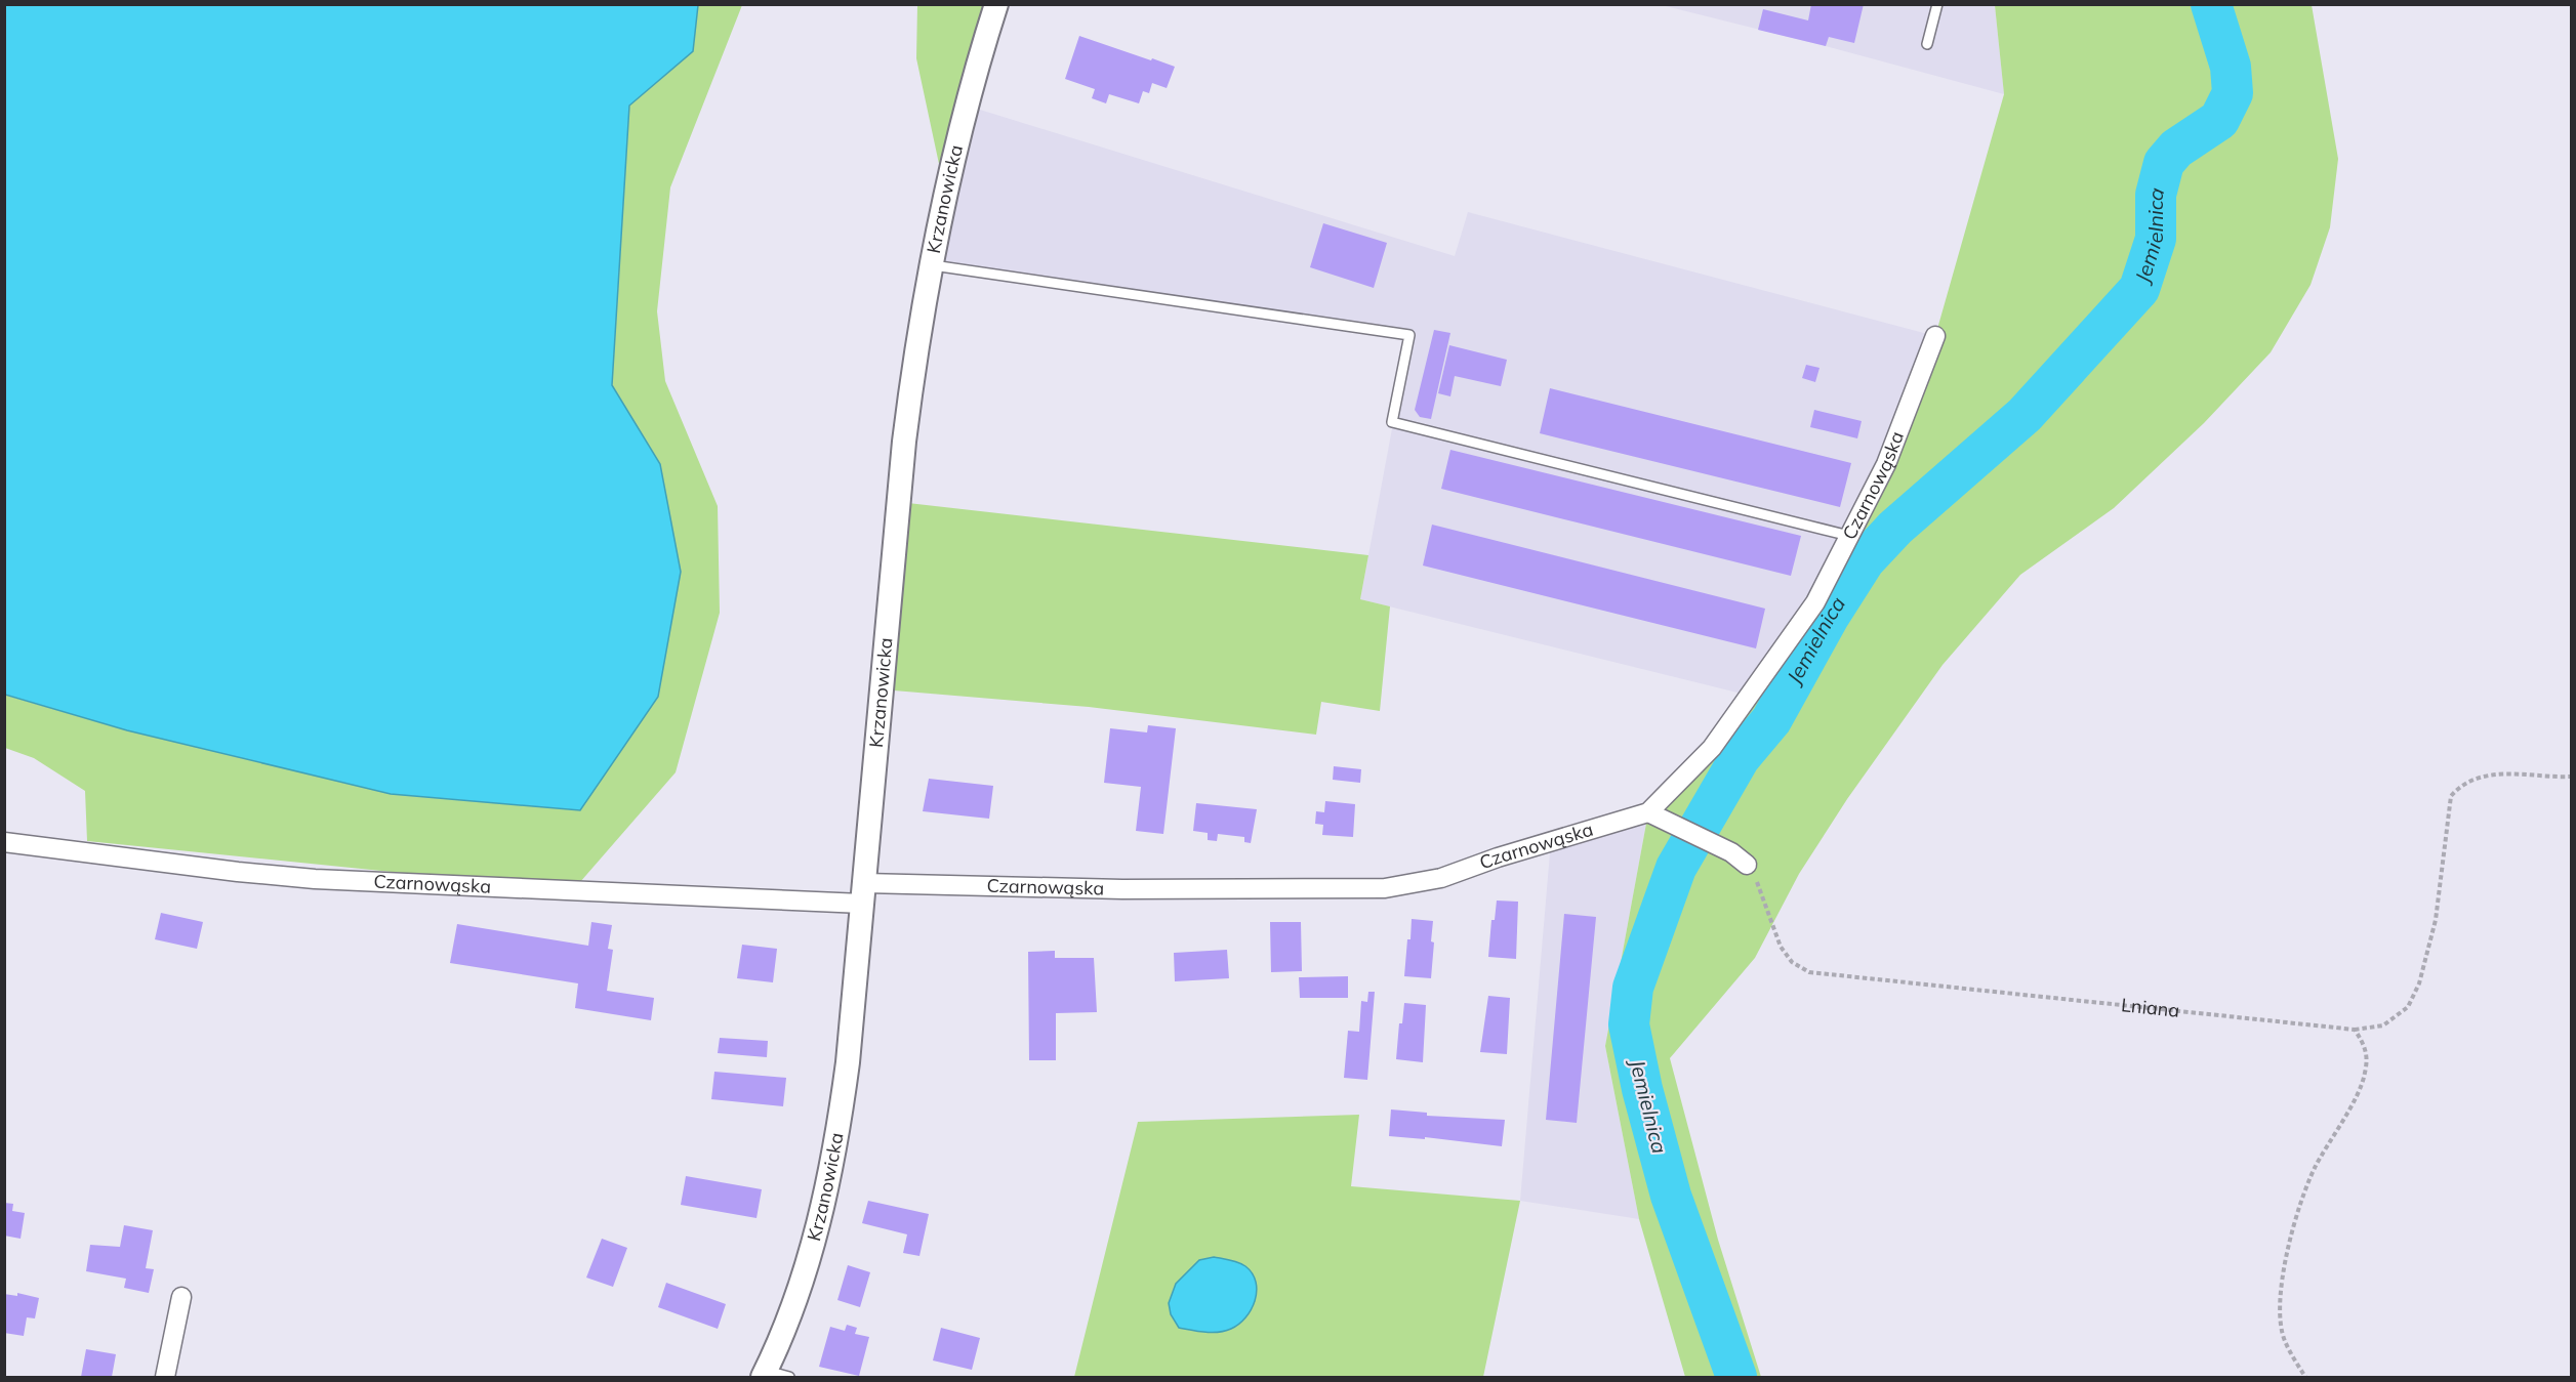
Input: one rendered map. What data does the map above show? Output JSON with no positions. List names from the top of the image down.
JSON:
{
  "streets": {
    "street": ["Krzanowicka", "Czarnowąska"],
    "path": ["Lniana"]
  },
  "crossings": [
    ["Krzanowicka", "Czarnowąska"]
  ],
  "water": ["Jemielnica"]
}
